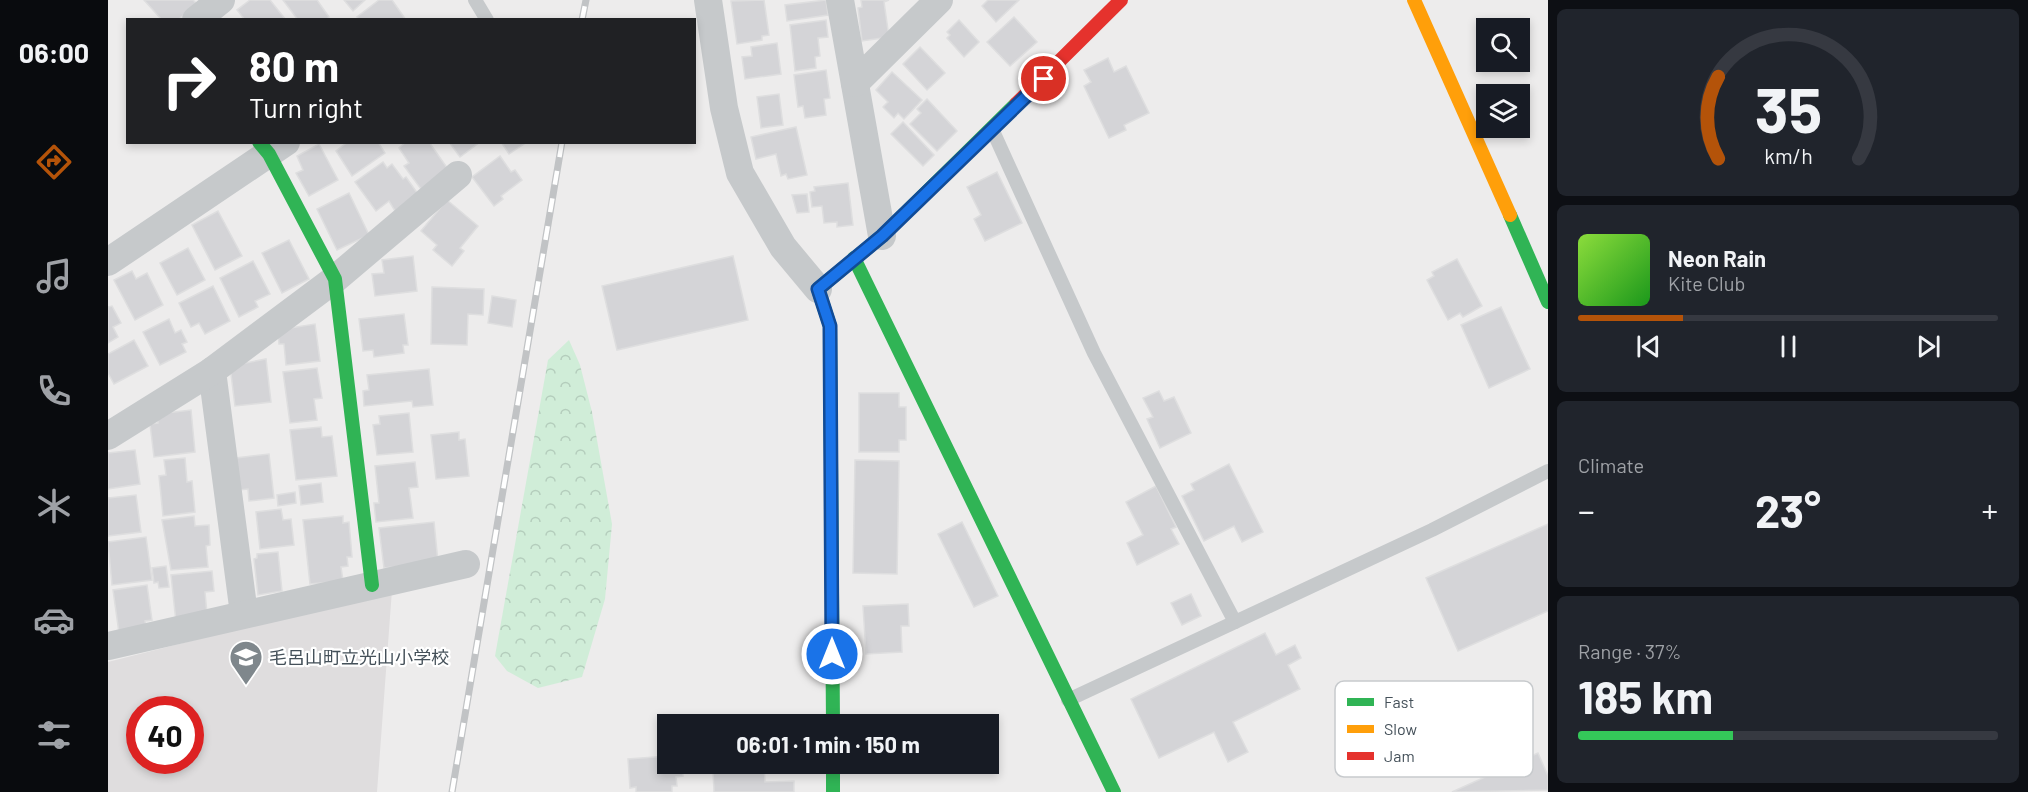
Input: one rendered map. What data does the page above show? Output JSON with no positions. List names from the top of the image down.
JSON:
{
  "places": {
    "school or university": ["毛呂山町立光山小学校"]
  },
  "legend": ["Fast", "Slow", "Jam"],
  "page": {
    "tabs": "06:00",
    "turn": ["80 m", "Turn right"],
    "song": ["Neon Rain", "Kite Club"],
    "tile": [
      "Climate",
      ["Range · 37%", "185 km"]
    ],
    "heat": ["−", "23°", "+"],
    "limit": "40",
    "trip": "06:01 · 1 min · 150 m",
    "gauge": ["35", "km/h"]
  }
}
